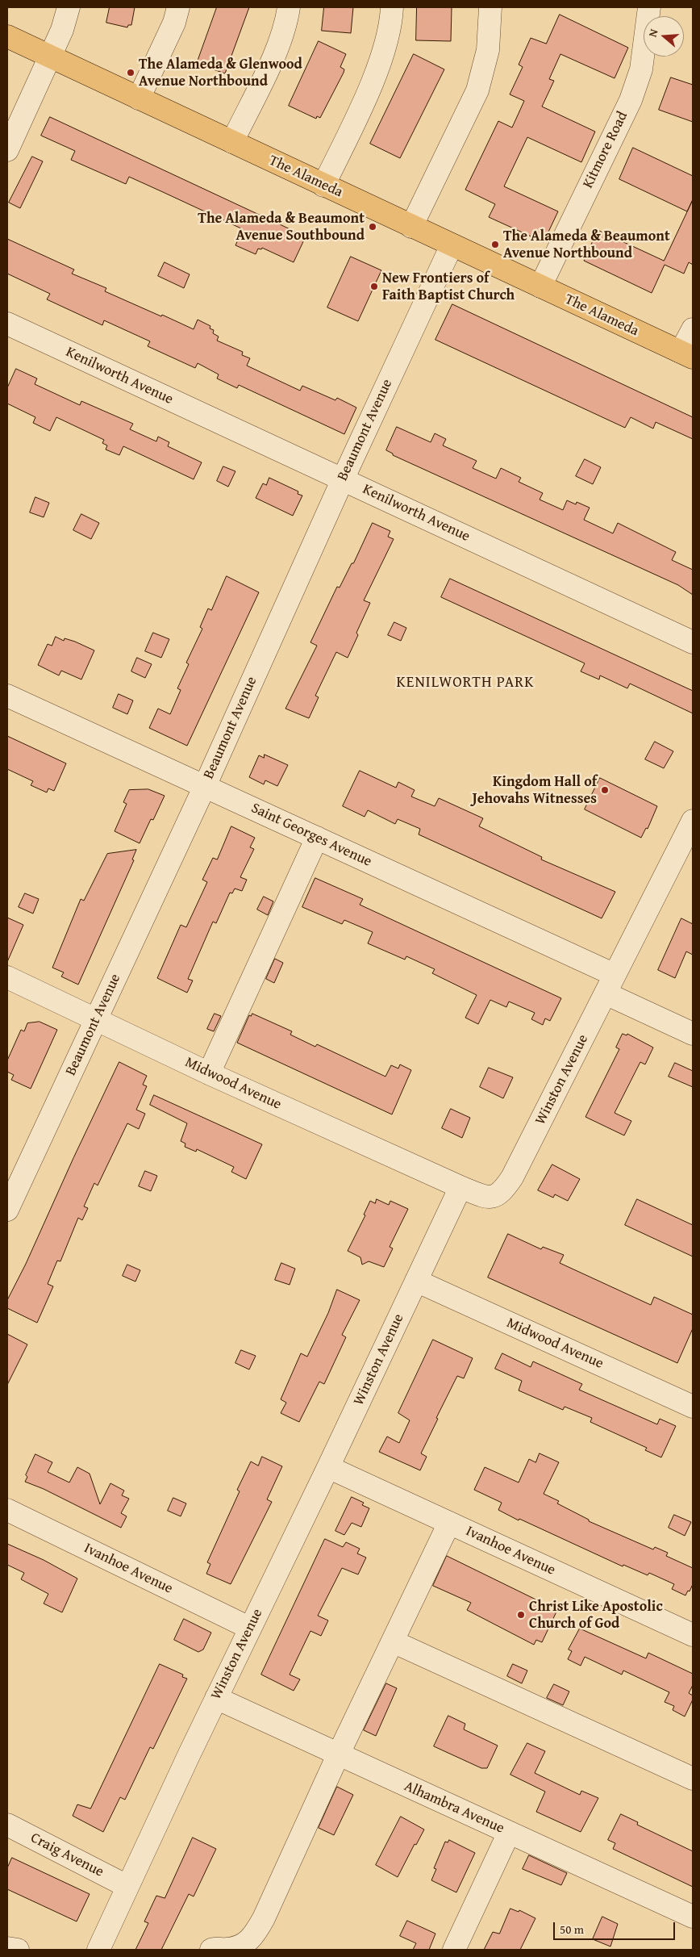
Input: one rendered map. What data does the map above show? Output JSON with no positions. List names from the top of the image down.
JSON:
{
  "streets": {
    "main road": ["The Alameda"],
    "street": [
      "Kitmore Road",
      "Kenilworth Avenue",
      "Beaumont Avenue",
      "Saint Georges Avenue",
      "Winston Avenue",
      "Midwood Avenue",
      "Ivanhoe Avenue",
      "Alhambra Avenue",
      "Craig Avenue"
    ]
  },
  "crossings": [
    ["Kitmore Road", "The Alameda"],
    ["The Alameda", "Beaumont Avenue"],
    ["Kenilworth Avenue", "Beaumont Avenue"],
    ["Beaumont Avenue", "Saint Georges Avenue"],
    ["Beaumont Avenue", "Midwood Avenue"],
    ["Saint Georges Avenue", "Winston Avenue"],
    ["Winston Avenue", "Midwood Avenue"],
    ["Winston Avenue", "Ivanhoe Avenue"],
    ["Winston Avenue", "Alhambra Avenue"],
    ["Winston Avenue", "Craig Avenue"]
  ],
  "districts": ["KENILWORTH PARK"],
  "places": [
    "The Alameda & Glenwood Avenue Northbound",
    "The Alameda & Beaumont Avenue Southbound",
    "The Alameda & Beaumont Avenue Northbound",
    "New Frontiers of Faith Baptist Church",
    "Kingdom Hall of Jehovahs Witnesses",
    "Christ Like Apostolic Church of God"
  ],
  "scale_bar": "50 m",
  "north": "left"
}
